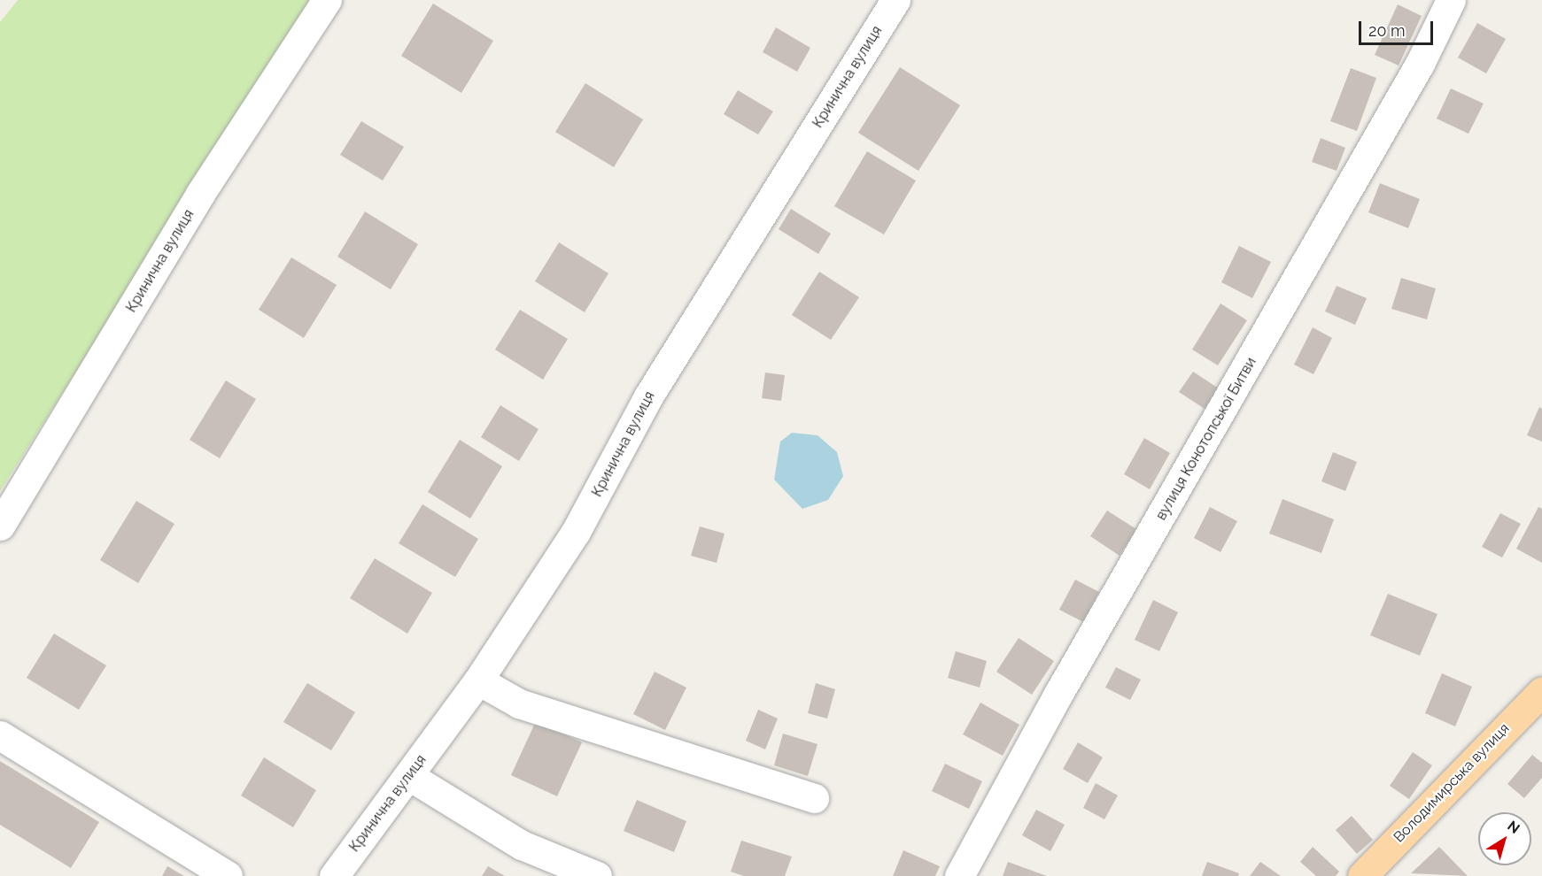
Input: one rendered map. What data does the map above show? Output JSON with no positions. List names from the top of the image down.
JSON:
{
  "streets": {
    "main road": ["Володимирська вулиця"],
    "street": ["Кринична вулиця", "вулиця Конотопської Битви"]
  },
  "scale_bar": "20 m",
  "north": "top right"
}
